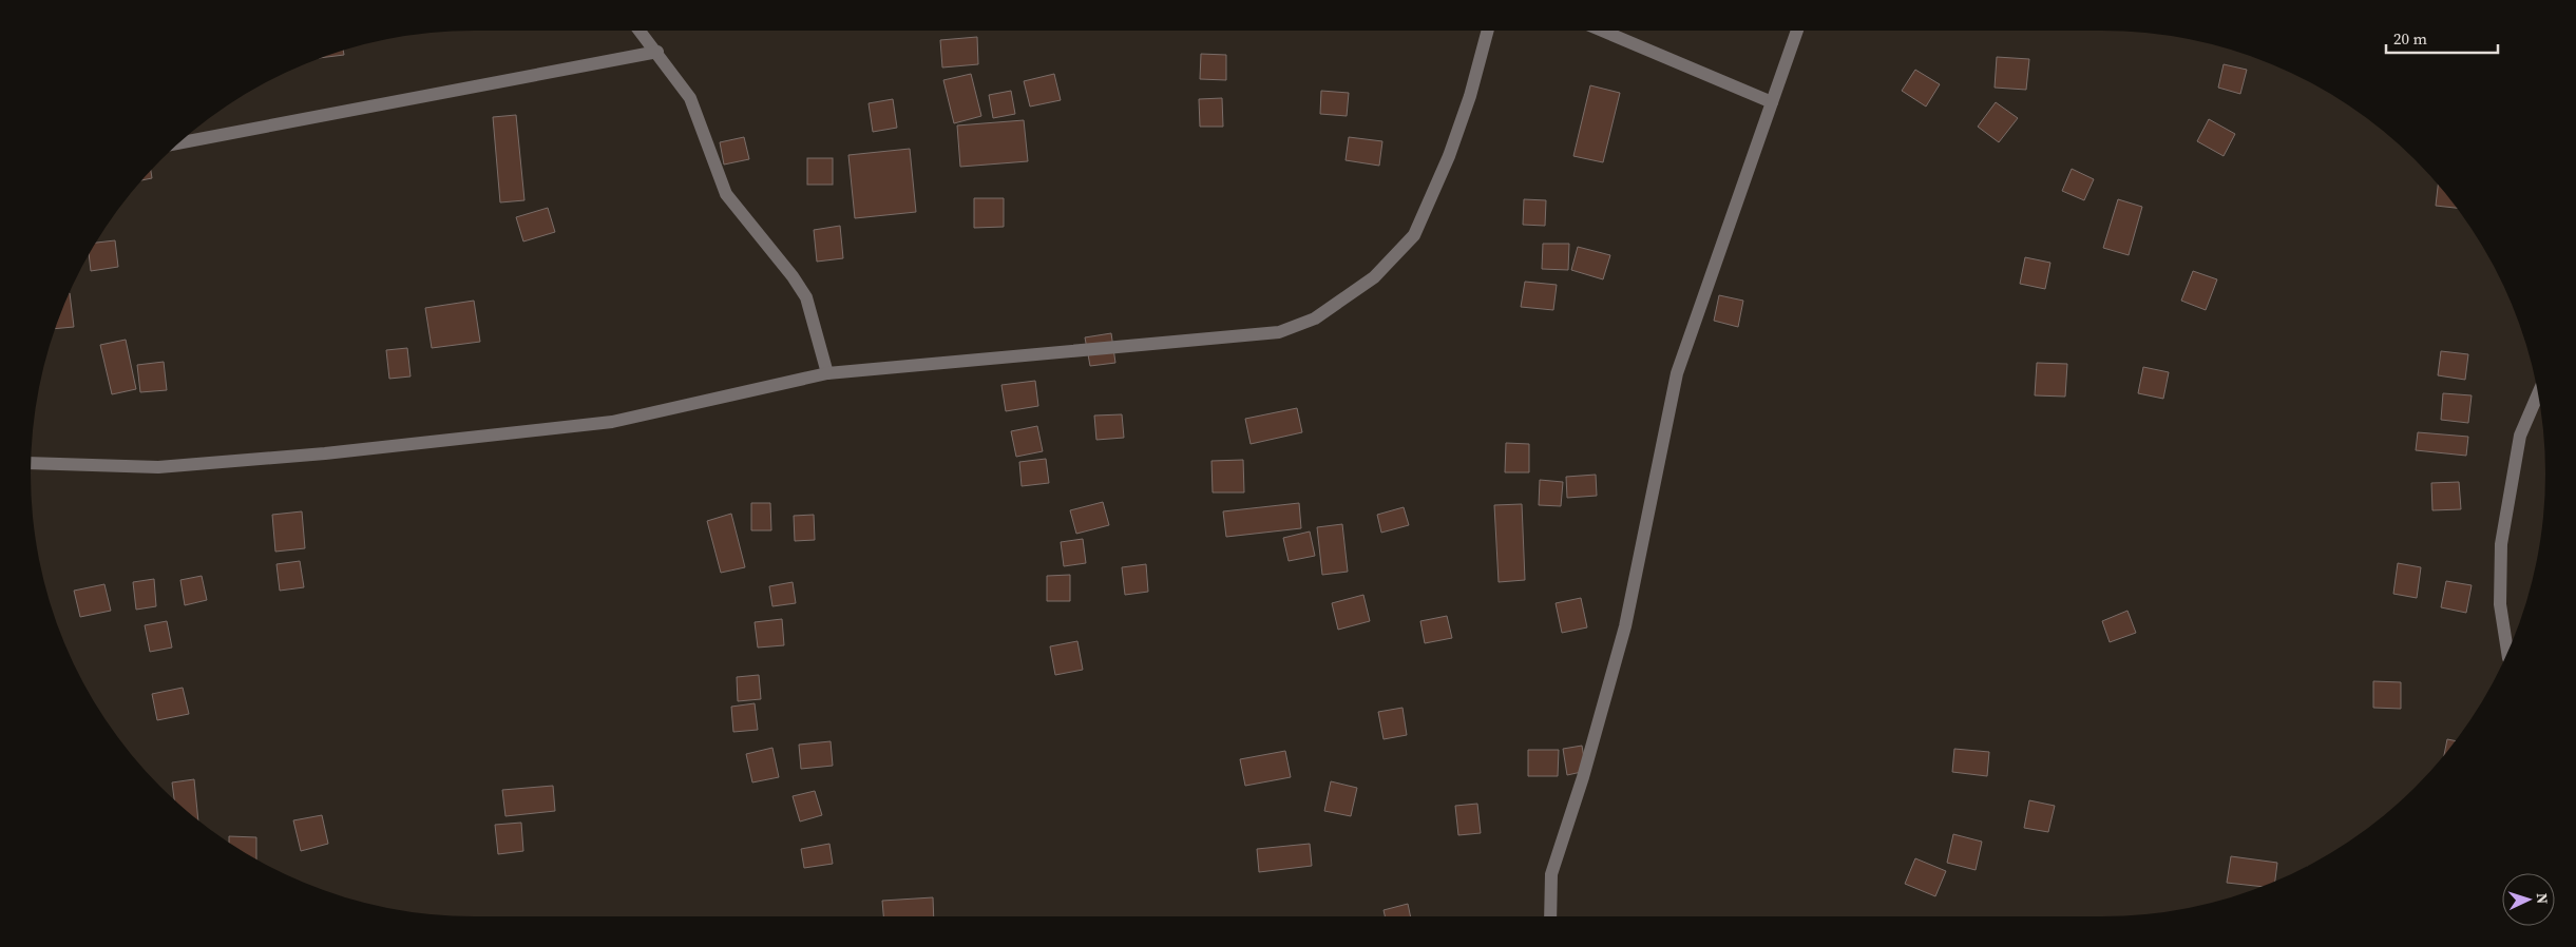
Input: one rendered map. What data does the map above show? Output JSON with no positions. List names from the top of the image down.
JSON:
{
  "scale_bar": "20 m",
  "north": "right"
}
